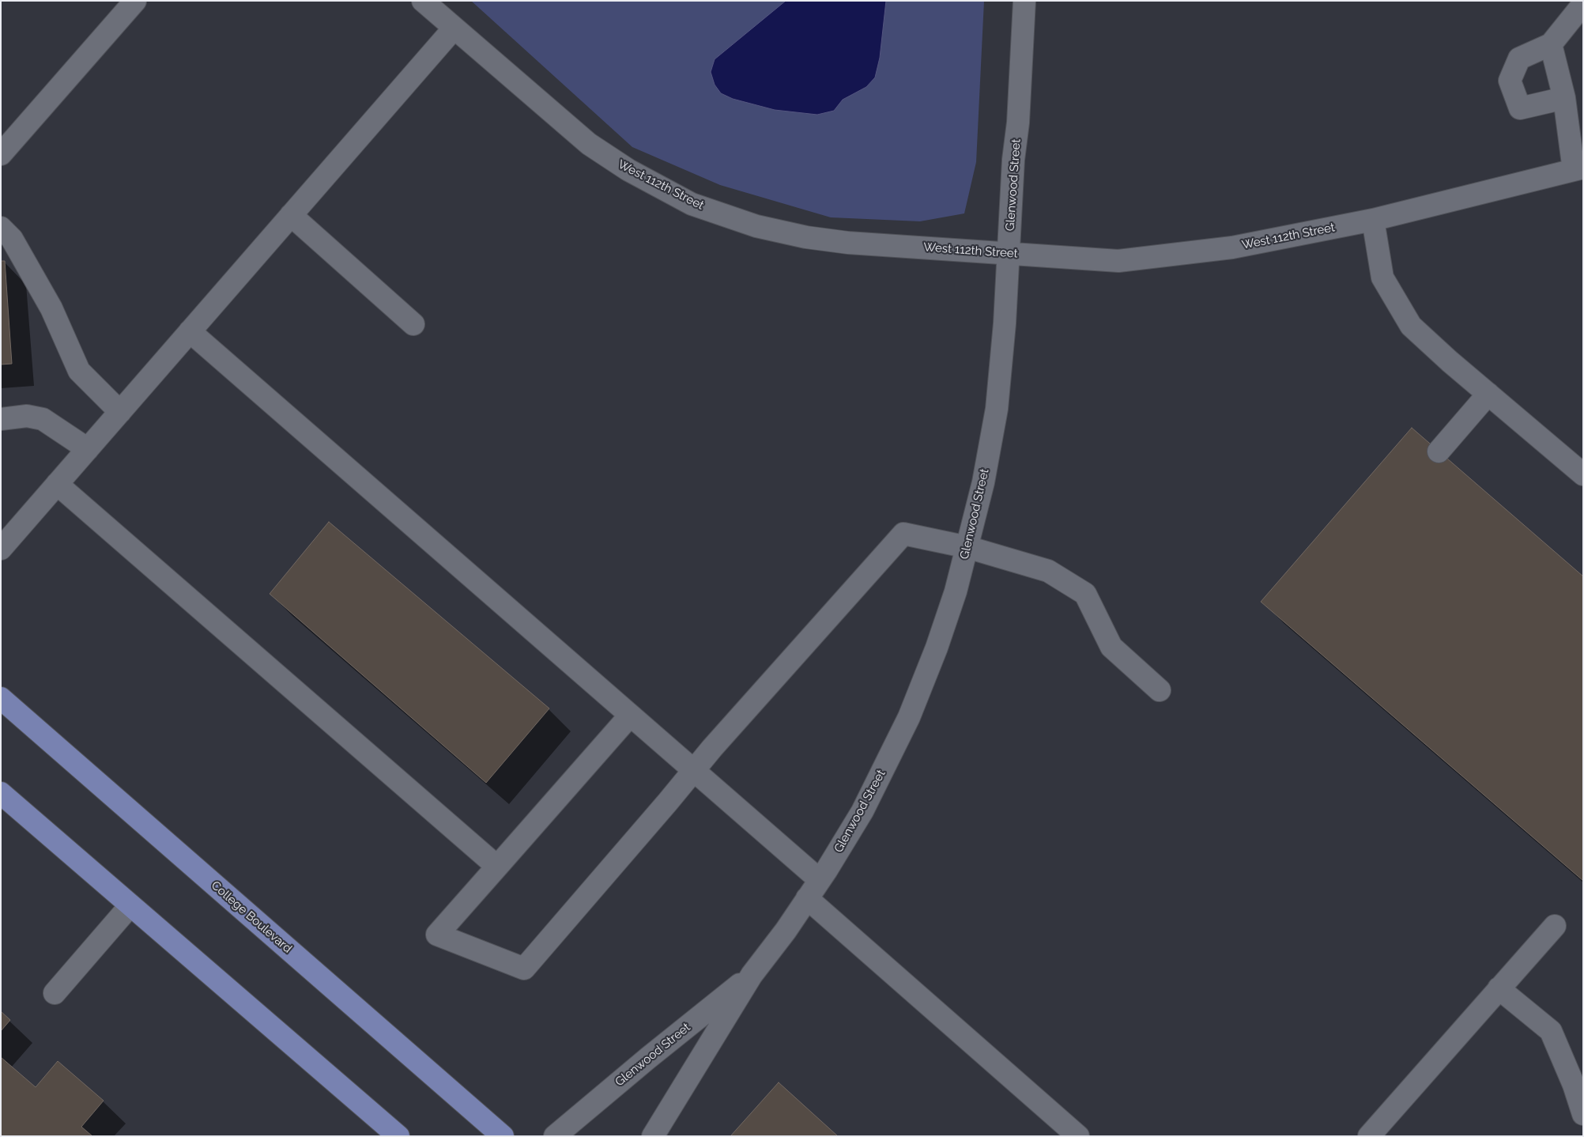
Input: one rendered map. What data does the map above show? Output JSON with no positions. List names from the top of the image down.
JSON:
{
  "streets": {
    "main road": ["College Boulevard"],
    "street": ["West 112th Street", "Glenwood Street"]
  },
  "crossings": [
    ["West 112th Street", "Glenwood Street"]
  ]
}
